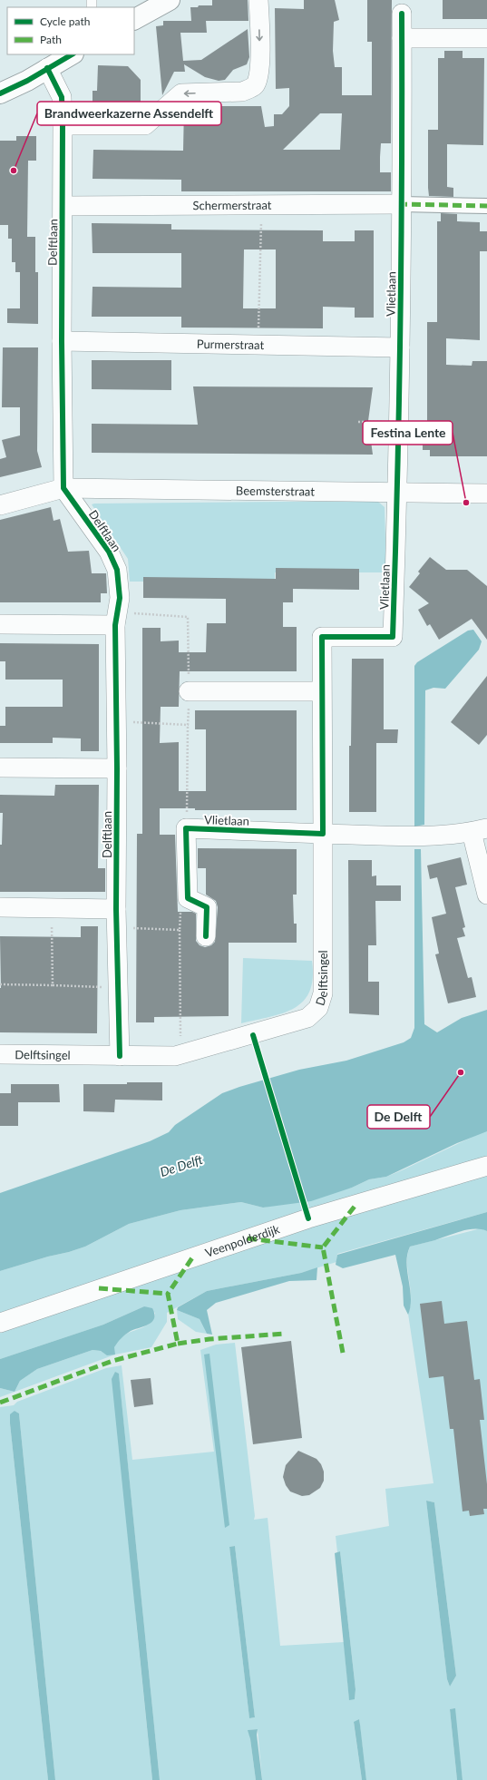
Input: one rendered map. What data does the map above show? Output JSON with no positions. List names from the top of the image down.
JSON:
{
  "streets": {
    "street": [
      "Schermerstraat",
      "Delftlaan",
      "Vlietlaan",
      "Purmerstraat",
      "Beemsterstraat",
      "Delftsingel",
      "Veenpolderdijk"
    ]
  },
  "crossings": [
    ["Schermerstraat", "Delftlaan"],
    ["Schermerstraat", "Vlietlaan"],
    ["Delftlaan", "Purmerstraat"],
    ["Delftlaan", "Beemsterstraat"],
    ["Delftlaan", "Delftsingel"],
    ["Vlietlaan", "Purmerstraat"],
    ["Vlietlaan", "Beemsterstraat"],
    ["Vlietlaan", "Delftsingel"]
  ],
  "water": ["De Delft"],
  "places": ["Brandweerkazerne Assendelft", "Festina Lente", "De Delft"],
  "legend": ["Cycle path", "Path"]
}
